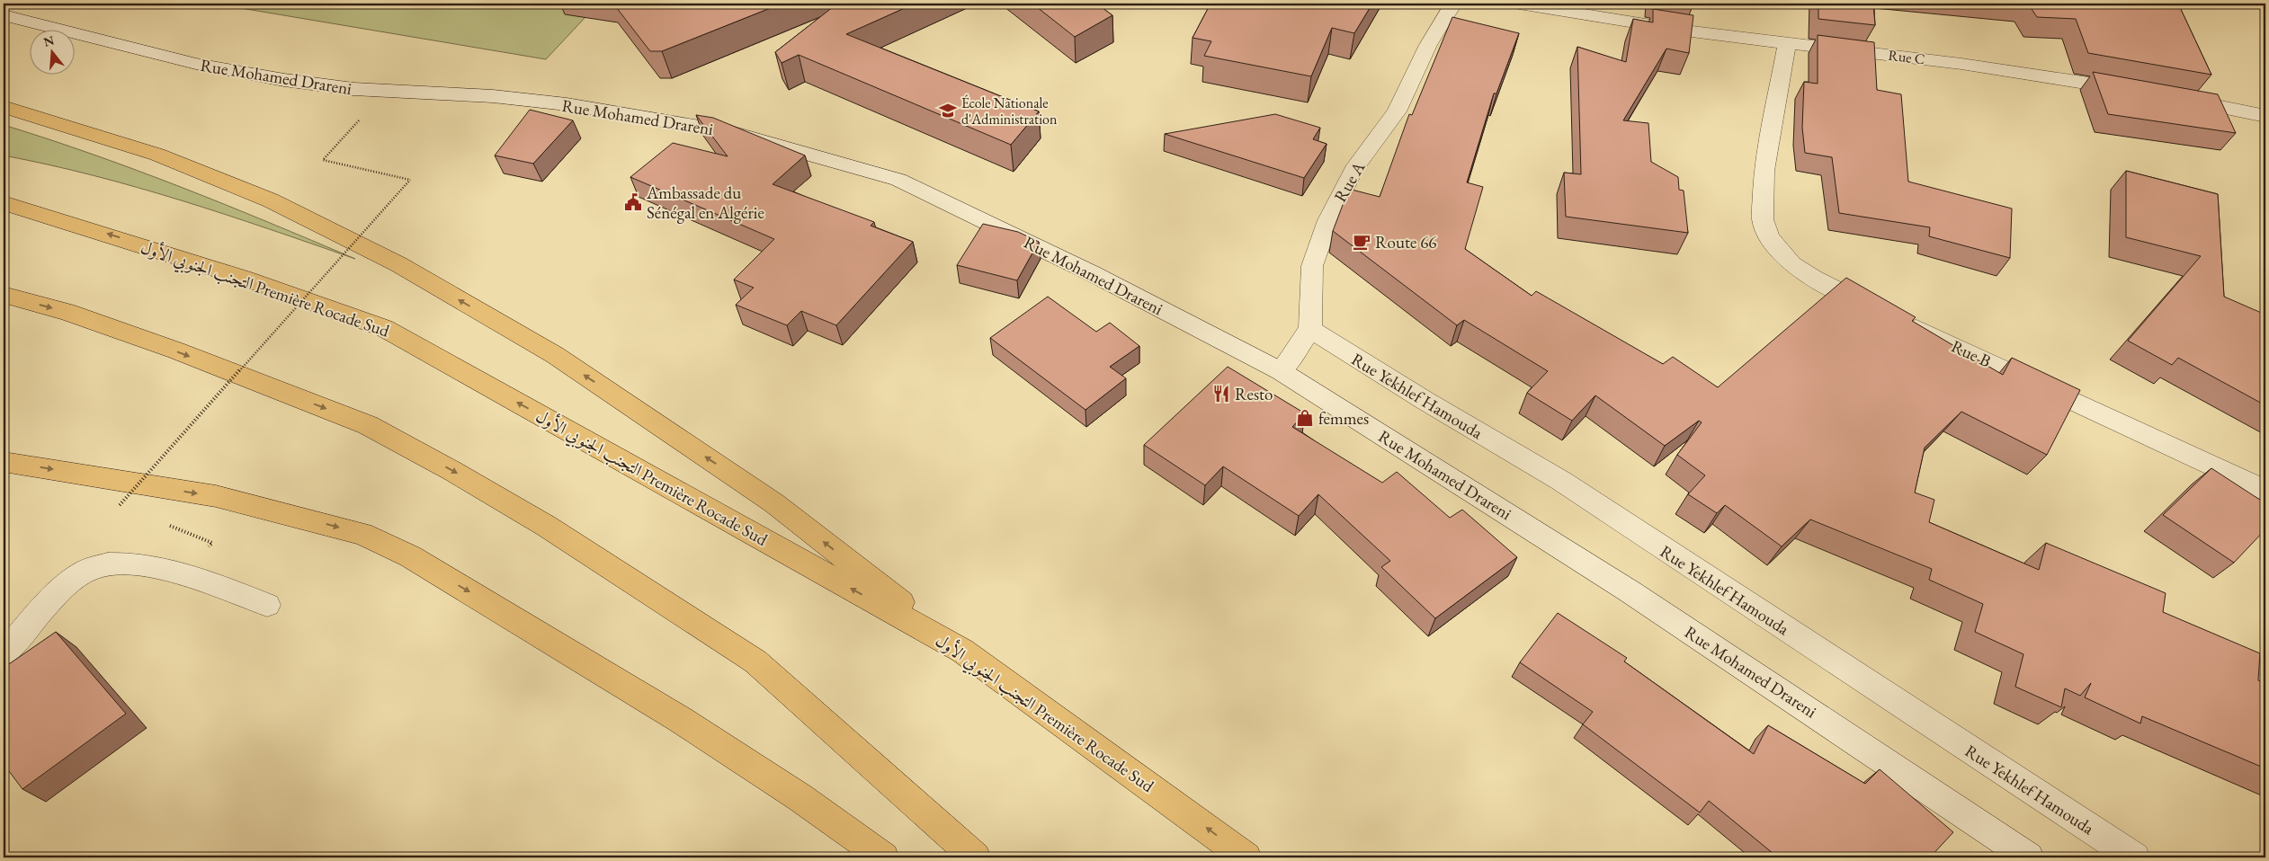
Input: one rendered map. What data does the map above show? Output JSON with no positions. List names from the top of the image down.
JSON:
{
  "streets": {
    "highway": ["التجنب الجنوبي الأول Première Rocade Sud"],
    "street": [
      "Rue C",
      "Rue Mohamed Drareni",
      "Rue A",
      "Rue B",
      "Rue Yekhlef Hamouda"
    ]
  },
  "crossings": [
    ["Rue C", "Rue B"],
    ["Rue A", "Rue Yekhlef Hamouda"]
  ],
  "places": {
    "school or university": ["École Nationale d'Administration"],
    "public building": ["Ambassade du Sénégal en Algérie"],
    "cafe": ["Route 66"],
    "restaurant": ["Resto"],
    "shop": ["femmes"]
  },
  "north": "top"
}
